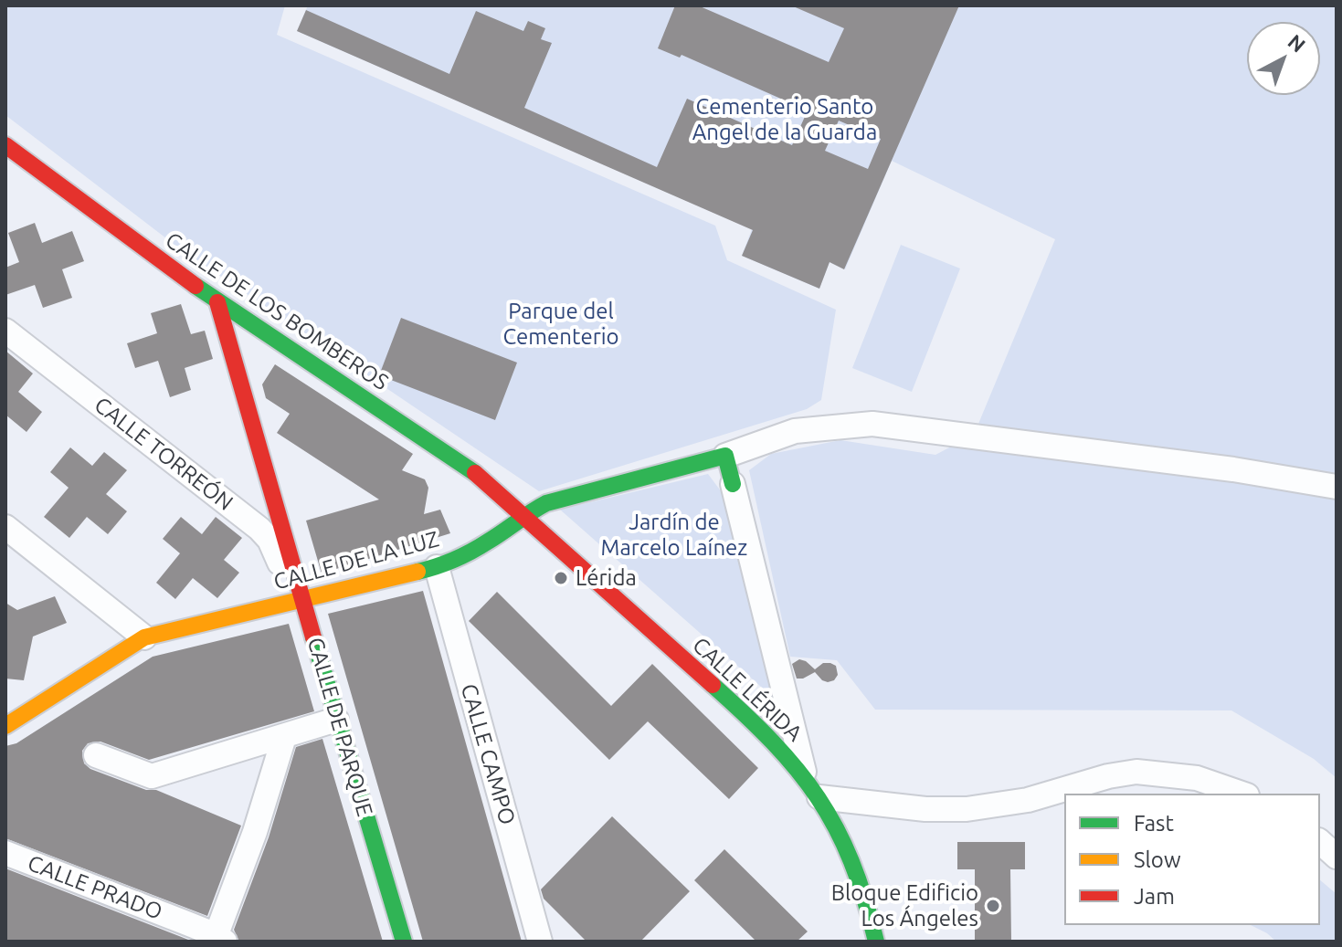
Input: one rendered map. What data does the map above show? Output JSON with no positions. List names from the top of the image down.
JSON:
{
  "streets": {
    "street": [
      "CALLE DE LOS BOMBEROS",
      "CALLE TORREÓN",
      "CALLE DE LA LUZ",
      "CALLE LÉRIDA",
      "CALLE DE PARQUE",
      "CALLE CAMPO",
      "CALLE PRADO"
    ]
  },
  "crossings": [
    ["CALLE DE LOS BOMBEROS", "CALLE DE LA LUZ"],
    ["CALLE DE LOS BOMBEROS", "CALLE LÉRIDA"],
    ["CALLE DE LOS BOMBEROS", "CALLE DE PARQUE"],
    ["CALLE TORREÓN", "CALLE DE LA LUZ"],
    ["CALLE TORREÓN", "CALLE DE PARQUE"],
    ["CALLE DE LA LUZ", "CALLE LÉRIDA"],
    ["CALLE DE LA LUZ", "CALLE DE PARQUE"],
    ["CALLE DE LA LUZ", "CALLE CAMPO"]
  ],
  "parks": ["Cementerio Santo Angel de la Guarda", "Parque del Cementerio", "Jardín de Marcelo Laínez"],
  "places": ["Lérida", "Bloque Edificio Los Ángeles"],
  "legend": ["Fast", "Slow", "Jam"],
  "north": "top right"
}
